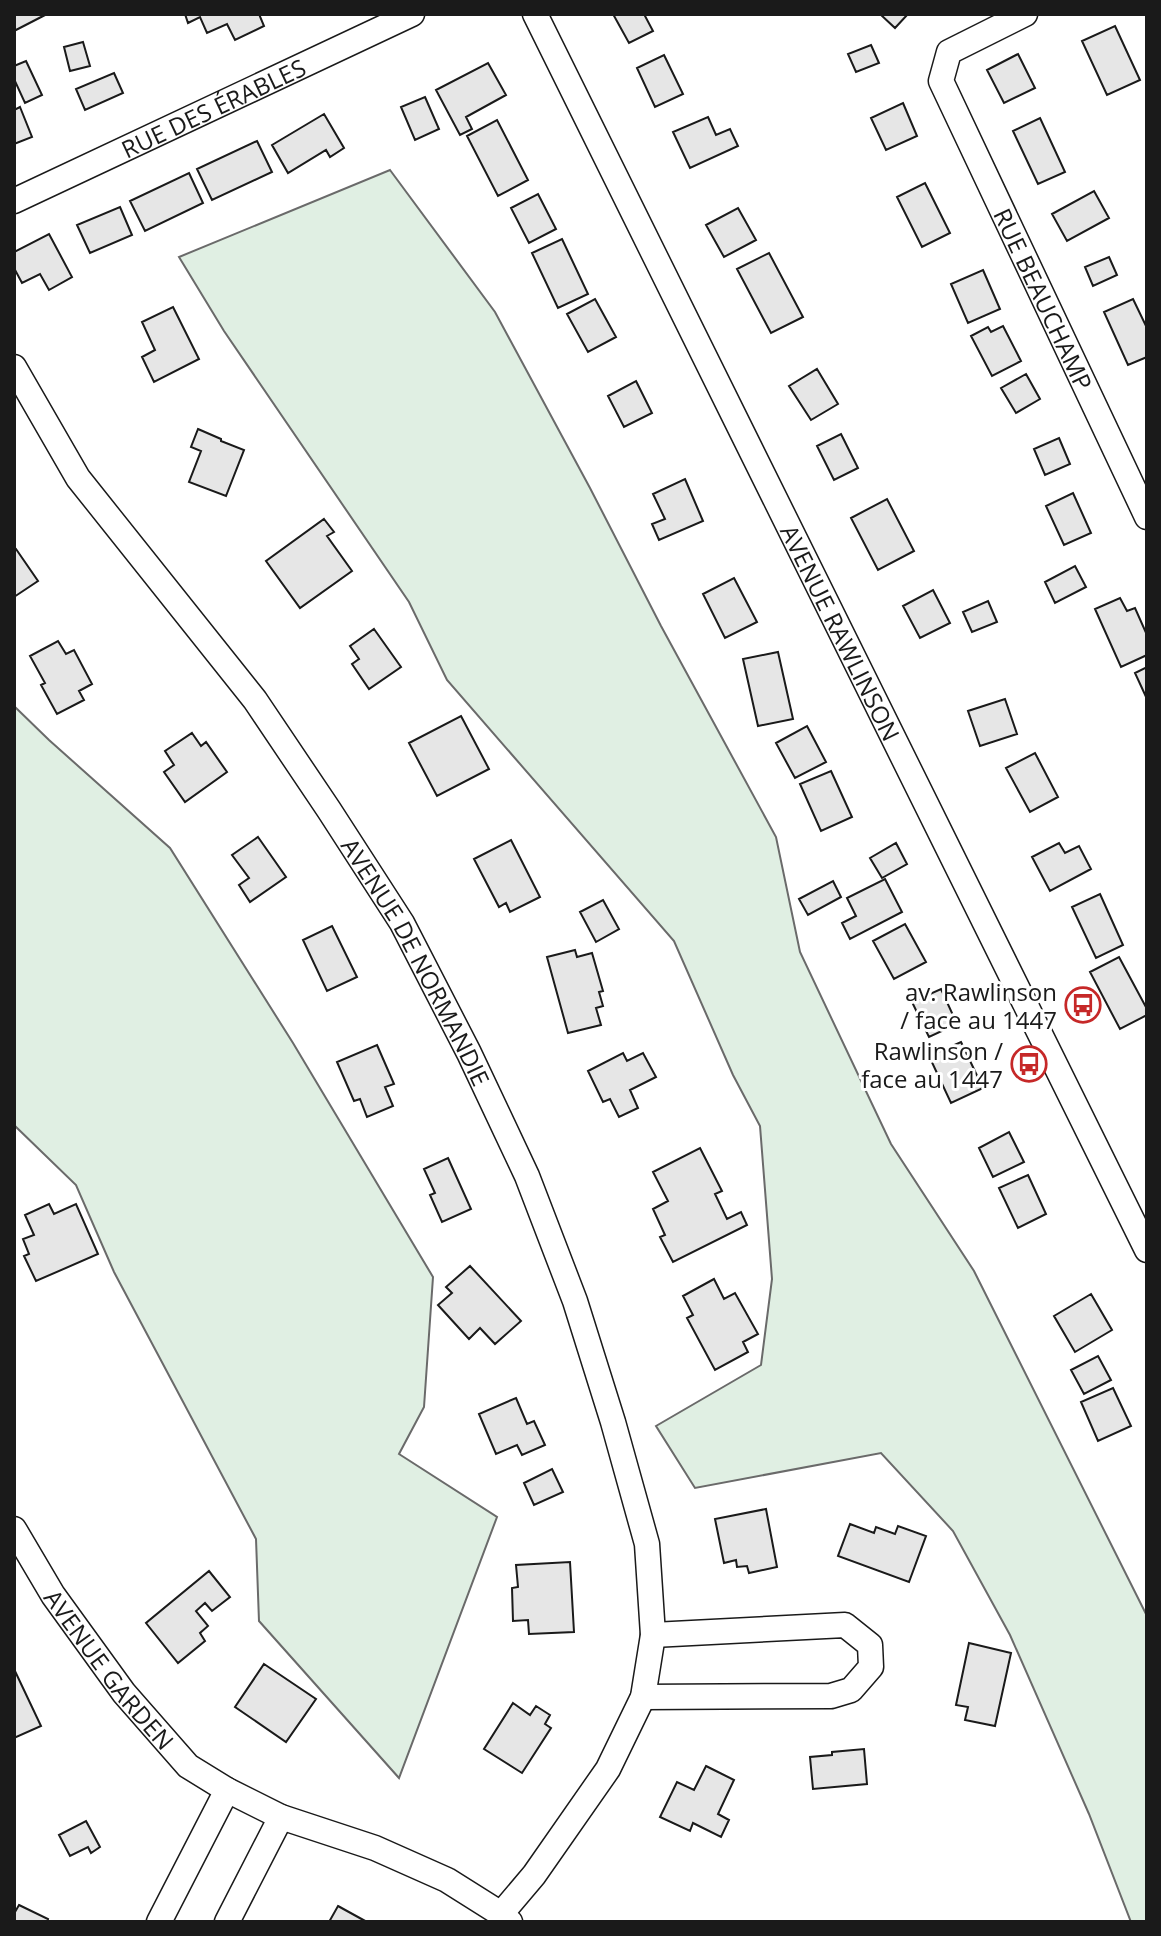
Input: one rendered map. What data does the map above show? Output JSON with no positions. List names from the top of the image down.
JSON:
{
  "streets": {
    "street": [
      "RUE DES ÉRABLES",
      "RUE BEAUCHAMP",
      "AVENUE RAWLINSON",
      "AVENUE DE NORMANDIE",
      "AVENUE GARDEN"
    ]
  },
  "crossings": [
    ["AVENUE DE NORMANDIE", "AVENUE GARDEN"]
  ],
  "places": {
    "bus stop": ["av. Rawlinson / face au 1447", "Rawlinson / face au 1447"]
  }
}
